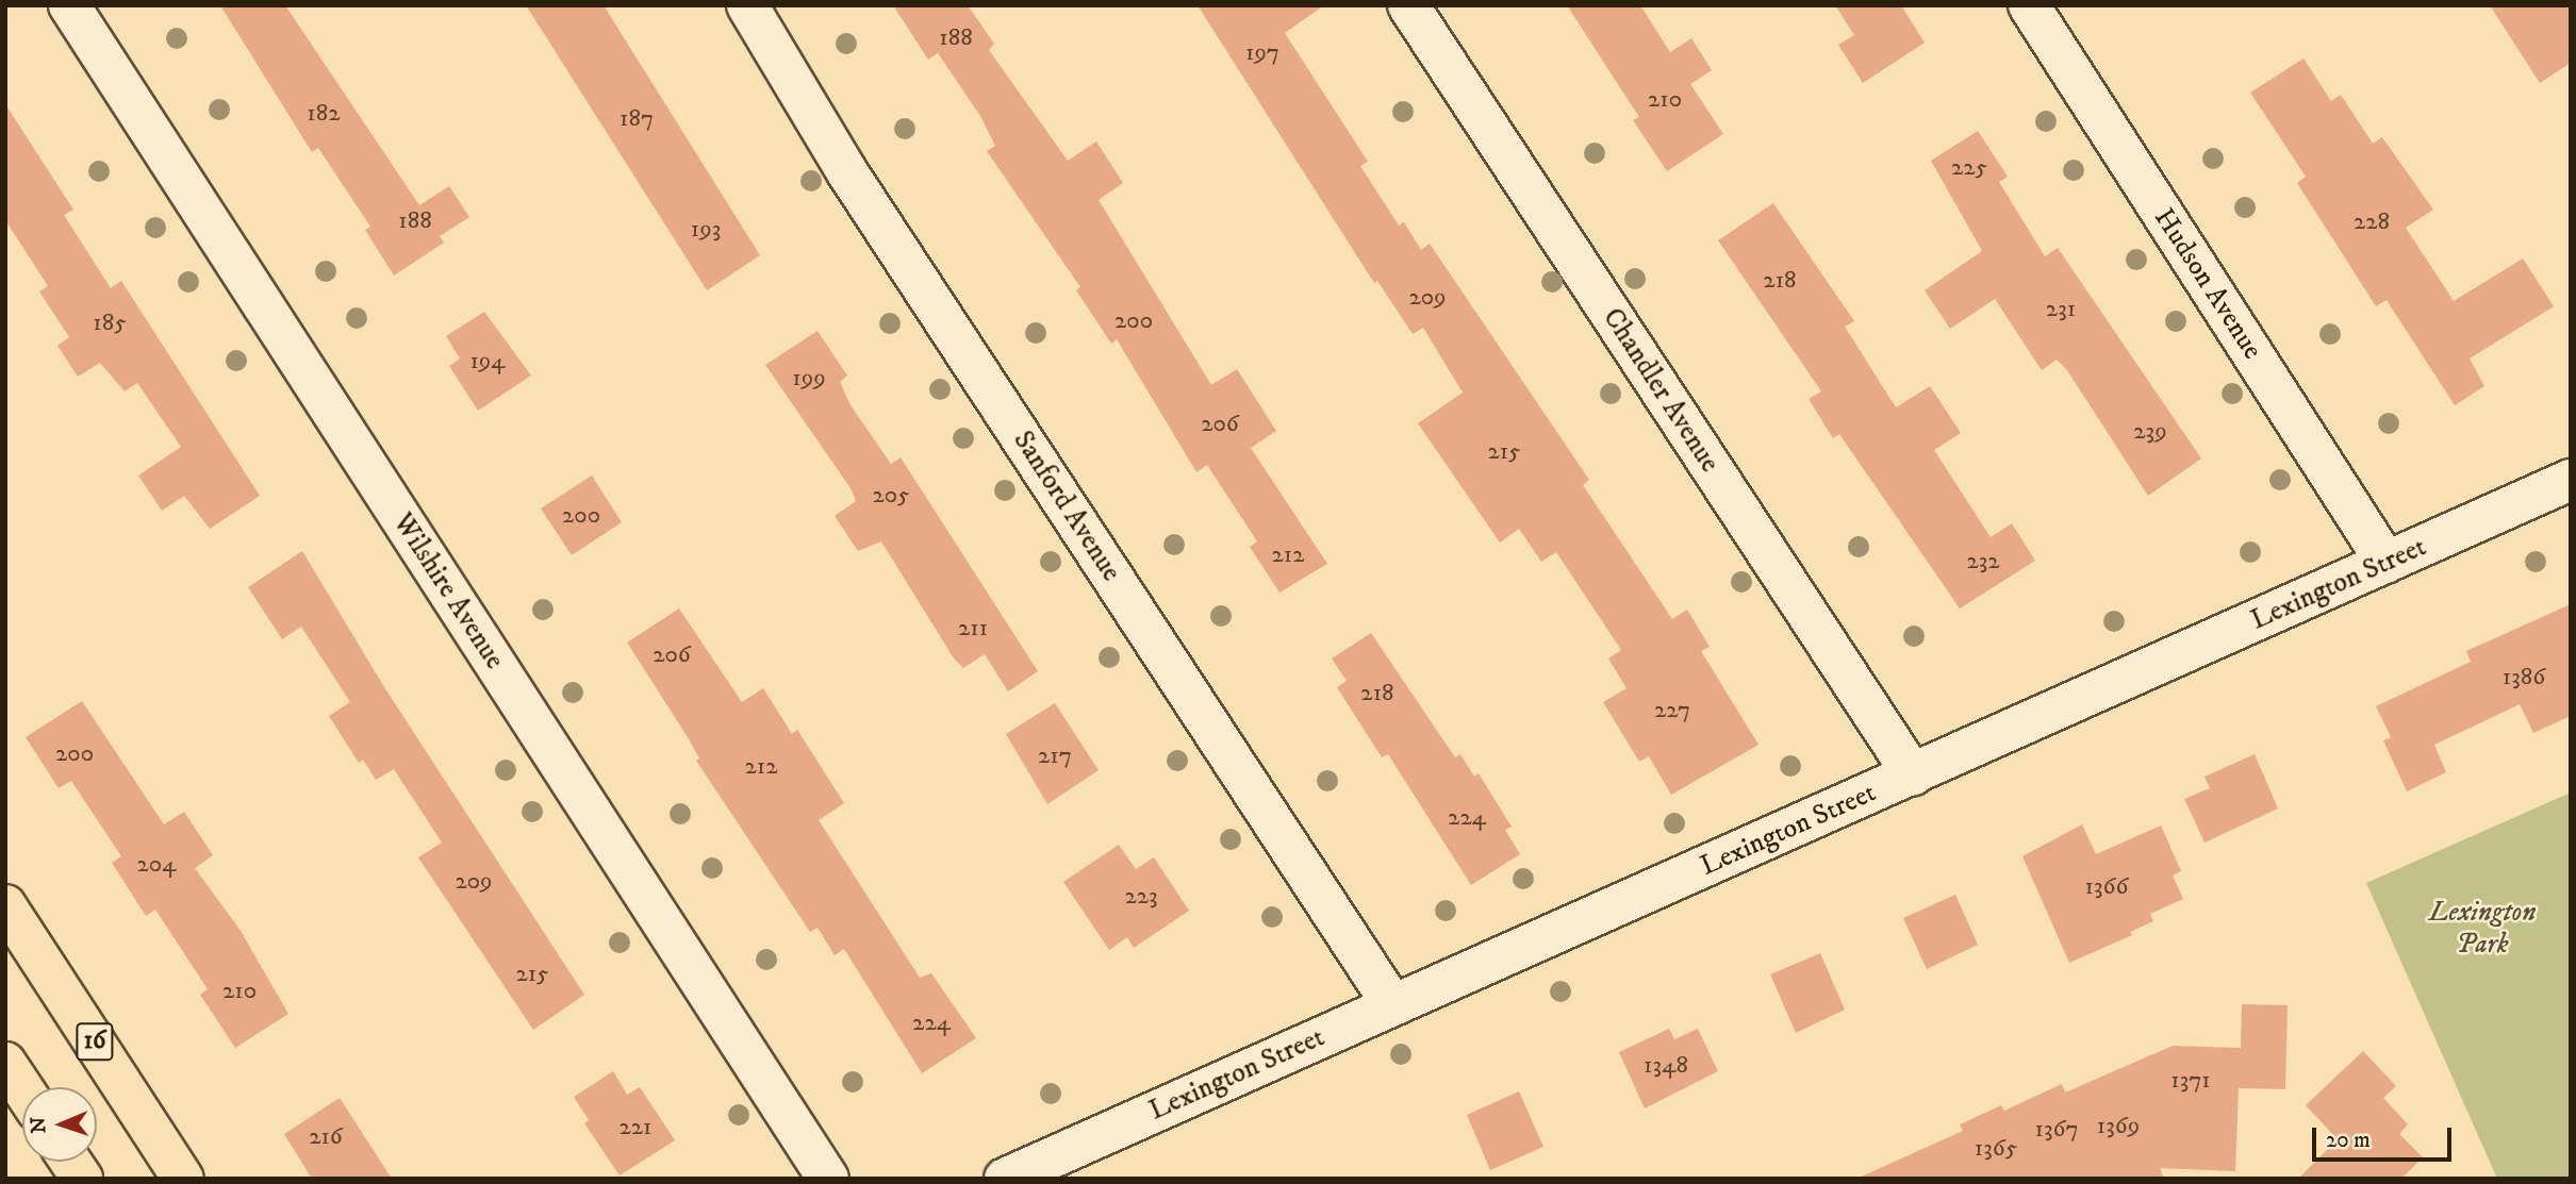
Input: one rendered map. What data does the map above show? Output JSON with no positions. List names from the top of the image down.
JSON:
{
  "streets": {
    "main road": ["16"],
    "street": [
      "Hudson Avenue",
      "Chandler Avenue",
      "Sanford Avenue",
      "Lexington Street",
      "Wilshire Avenue"
    ]
  },
  "crossings": [
    ["Hudson Avenue", "Lexington Street"],
    ["Chandler Avenue", "Lexington Street"],
    ["Sanford Avenue", "Lexington Street"]
  ],
  "parks": ["Lexington Park"],
  "house_numbers": [
    "188",
    "197",
    "210",
    "182",
    "187",
    "225",
    "188",
    "228",
    "193",
    "218",
    "209",
    "231",
    "200",
    "185",
    "194",
    "199",
    "206",
    "239",
    "215",
    "205",
    "200",
    "212",
    "232",
    "211",
    "206",
    "1386",
    "218",
    "227",
    "200",
    "217",
    "212",
    "224",
    "204",
    "209",
    "1366",
    "223",
    "215",
    "210",
    "224",
    "1348",
    "1371",
    "1369",
    "221",
    "1367",
    "216",
    "1365"
  ],
  "scale_bar": "20 m",
  "north": "left"
}
